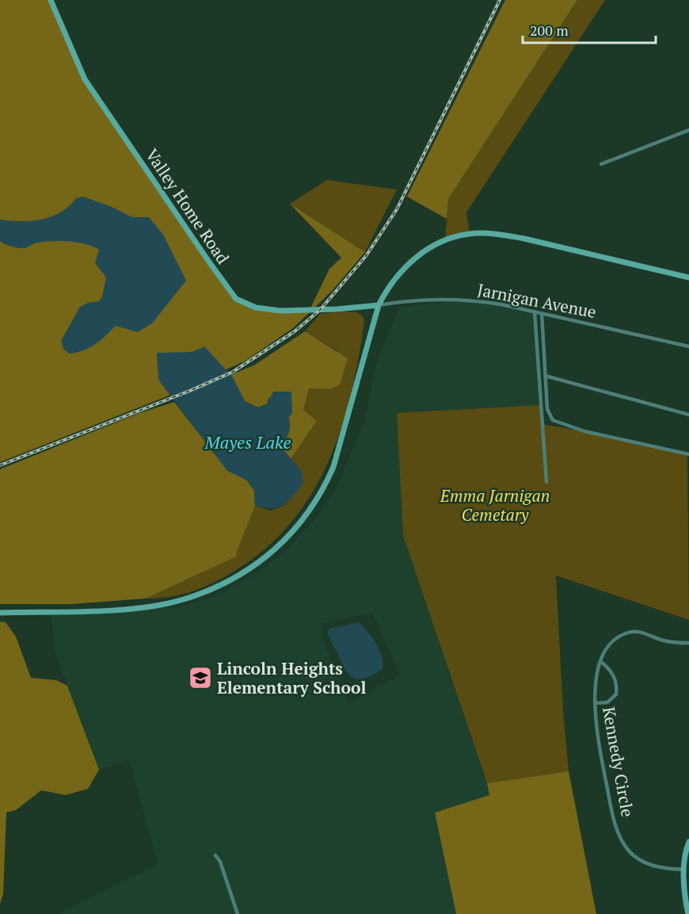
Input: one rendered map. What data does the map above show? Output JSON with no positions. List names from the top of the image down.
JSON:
{
  "streets": {
    "main road": ["Valley Home Road"],
    "street": ["Jarnigan Avenue", "Kennedy Circle"]
  },
  "crossings": [
    ["Valley Home Road", "Jarnigan Avenue"]
  ],
  "water": ["Mayes Lake"],
  "parks": ["Emma Jarnigan Cemetary"],
  "places": {
    "school or university": ["Lincoln Heights Elementary School"]
  },
  "scale_bar": "200 m"
}
